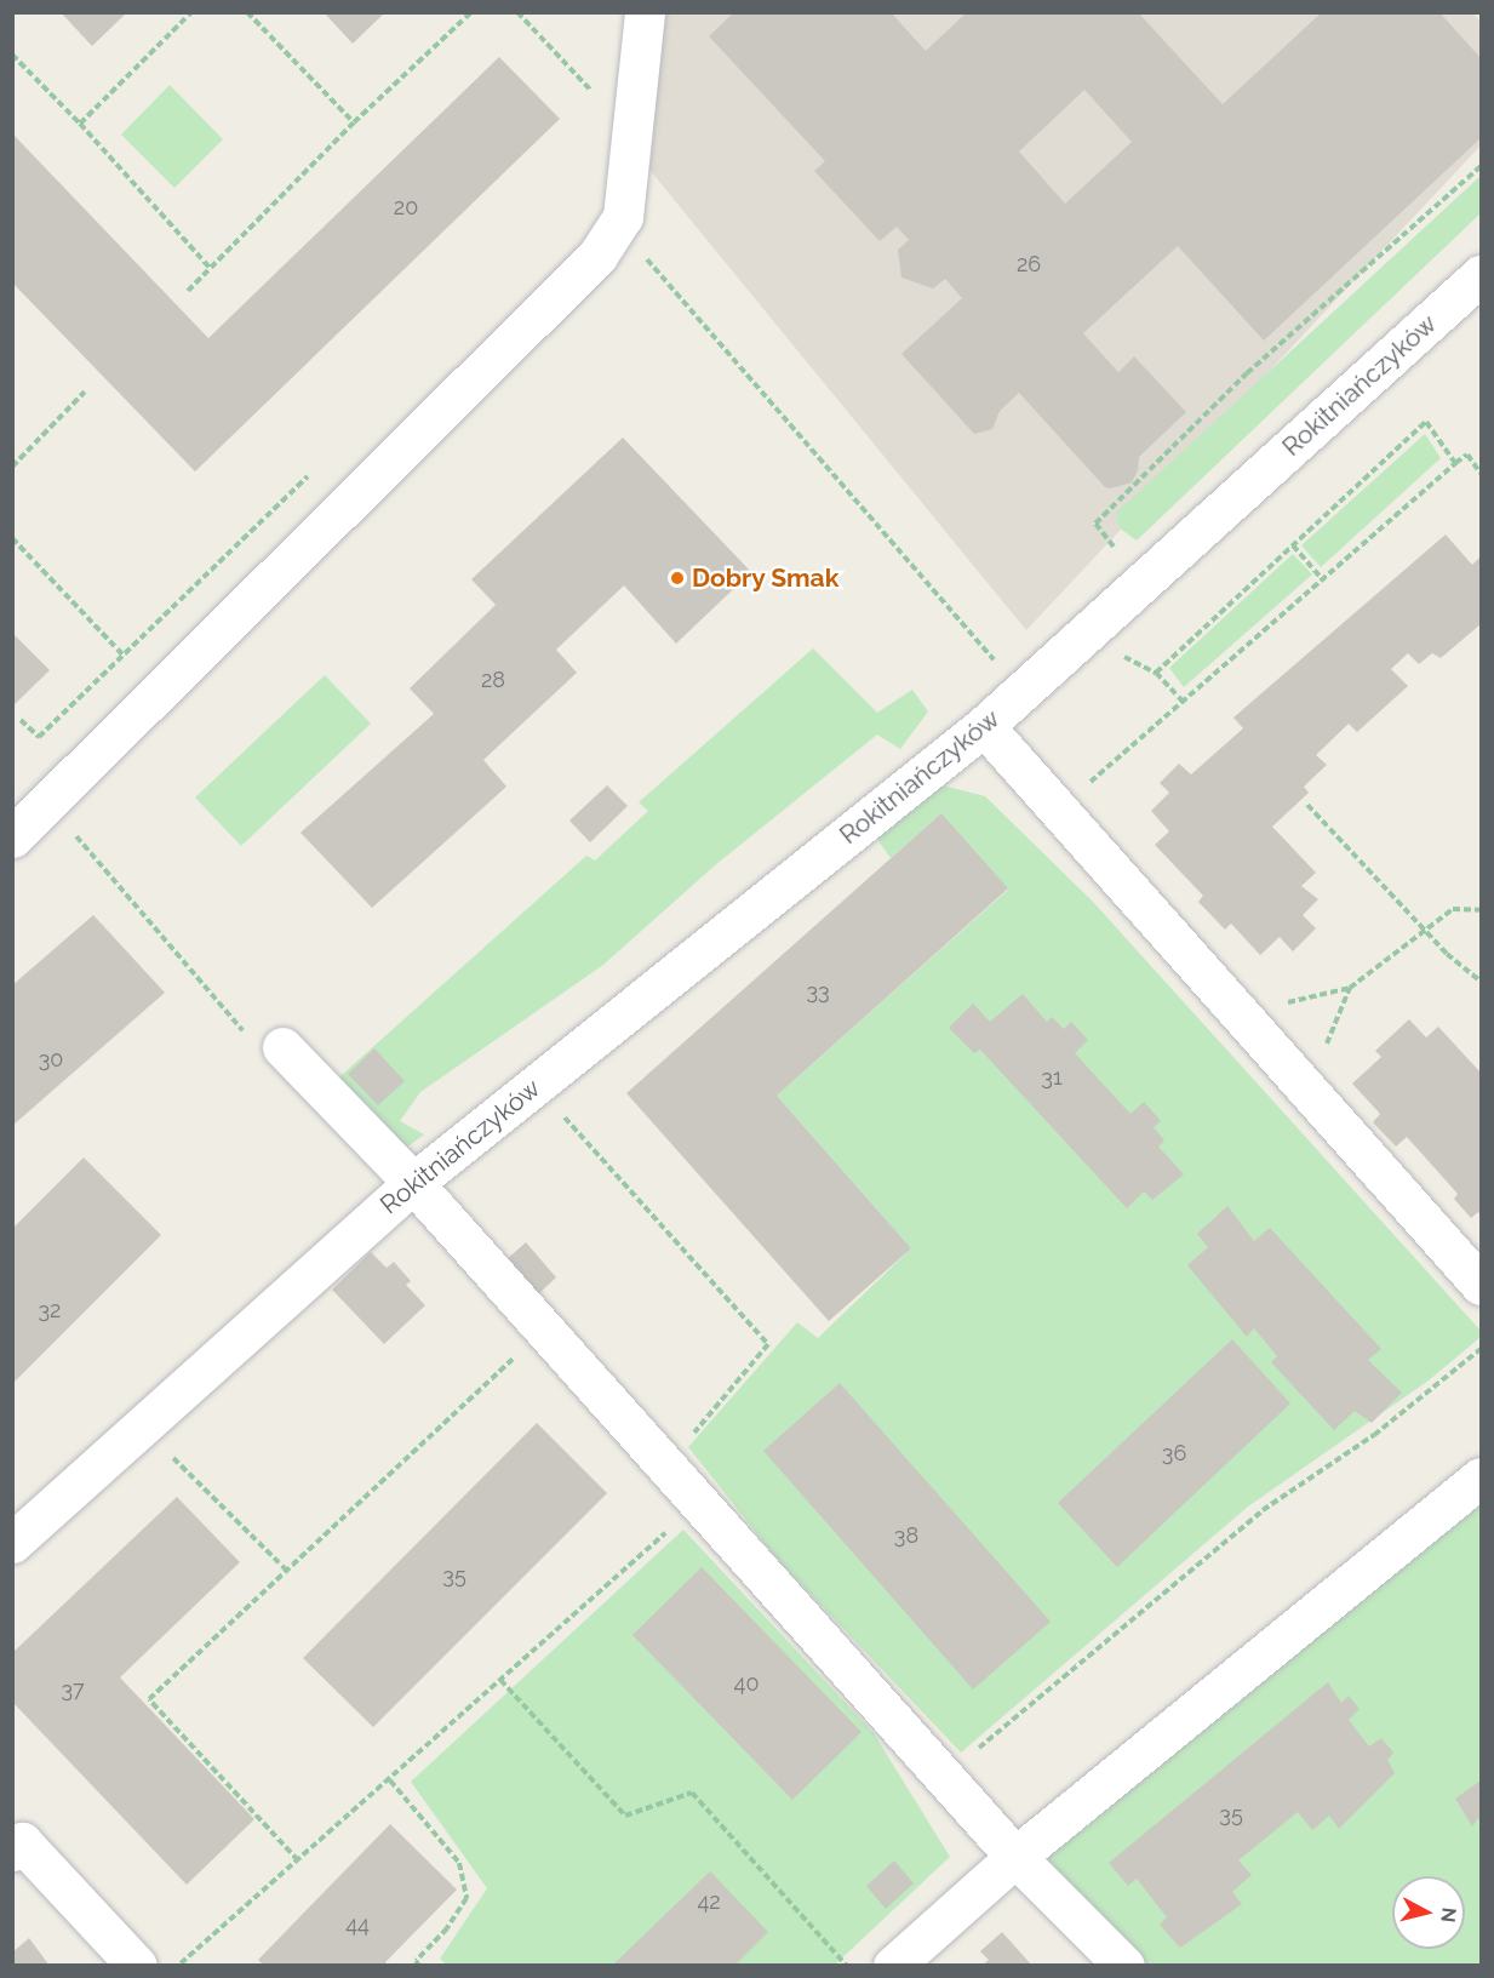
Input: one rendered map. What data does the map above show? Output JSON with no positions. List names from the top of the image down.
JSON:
{
  "streets": {
    "street": ["Rokitniańczyków"]
  },
  "places": ["Dobry Smak"],
  "house_numbers": [
    "20",
    "26",
    "28",
    "33",
    "30",
    "31",
    "32",
    "36",
    "38",
    "35",
    "40",
    "37",
    "35",
    "42",
    "44"
  ],
  "north": "right"
}
